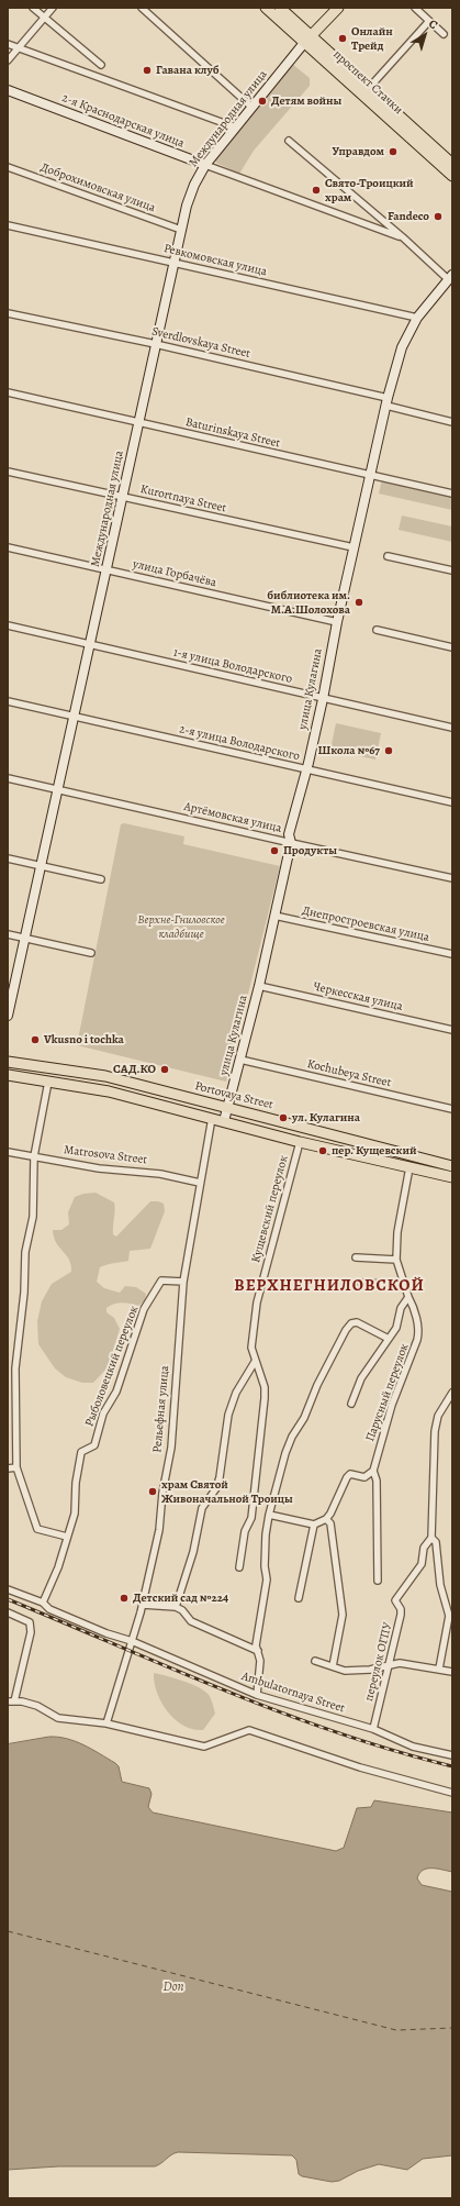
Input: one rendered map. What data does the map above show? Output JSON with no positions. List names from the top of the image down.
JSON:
{
  "streets": {
    "main road": ["проспект Стачки", "Portovaya Street"],
    "street": [
      "Международная улица",
      "2-я Краснодарская улица",
      "Доброхимовская улица",
      "Ревкомовская улица",
      "Sverdlovskaya Street",
      "Baturinskaya Street",
      "Kurortnaya Street",
      "улица Горбачёва",
      "1-я улица Володарского",
      "улица Кулагина",
      "2-я улица Володарского",
      "Артёмовская улица",
      "Днепростроевская улица",
      "Черкесская улица",
      "Kochubeya Street",
      "Matrosova Street",
      "Кущевский переулок",
      "Рыболовецкий переулок",
      "Парусный переулок",
      "Рельефная улица",
      "переулок ОГПУ",
      "Ambulatornaya Street"
    ]
  },
  "crossings": [
    ["проспект Стачки", "Международная улица"],
    ["Международная улица", "2-я Краснодарская улица"],
    ["Международная улица", "Доброхимовская улица"],
    ["Международная улица", "Ревкомовская улица"],
    ["Международная улица", "Sverdlovskaya Street"],
    ["Международная улица", "Baturinskaya Street"],
    ["Международная улица", "Kurortnaya Street"],
    ["Международная улица", "улица Горбачёва"],
    ["Международная улица", "1-я улица Володарского"],
    ["Международная улица", "2-я улица Володарского"],
    ["Международная улица", "Артёмовская улица"],
    ["Ревкомовская улица", "улица Кулагина"],
    ["Sverdlovskaya Street", "улица Кулагина"],
    ["Baturinskaya Street", "улица Кулагина"],
    ["Kurortnaya Street", "улица Кулагина"],
    ["улица Горбачёва", "улица Кулагина"],
    ["1-я улица Володарского", "улица Кулагина"],
    ["улица Кулагина", "2-я улица Володарского"],
    ["улица Кулагина", "Артёмовская улица"],
    ["улица Кулагина", "Днепростроевская улица"],
    ["улица Кулагина", "Черкесская улица"],
    ["улица Кулагина", "Kochubeya Street"],
    ["улица Кулагина", "Portovaya Street"],
    ["Matrosova Street", "Рельефная улица"],
    ["Рыболовецкий переулок", "Рельефная улица"],
    ["Рыболовецкий переулок", "Ambulatornaya Street"],
    ["Рельефная улица", "Ambulatornaya Street"],
    ["переулок ОГПУ", "Ambulatornaya Street"]
  ],
  "districts": ["ВЕРХНЕГНИЛОВСКОЙ"],
  "water": ["Don"],
  "parks": ["Верхне-Гниловское кладбище"],
  "places": [
    "Онлайн Трейд",
    "Гавана клуб",
    "Детям войны",
    "Управдом",
    "Свято-Троицкий храм",
    "Fandeco",
    "библиотека им. М.А.Шолохова",
    "Школа №67",
    "Продукты",
    "Vkusno i tochka",
    "САД.КО",
    "ул. Кулагина",
    "пер. Кущевский",
    "храм Святой Живоначальной Троицы",
    "Детский сад №224"
  ],
  "north": "top right"
}
